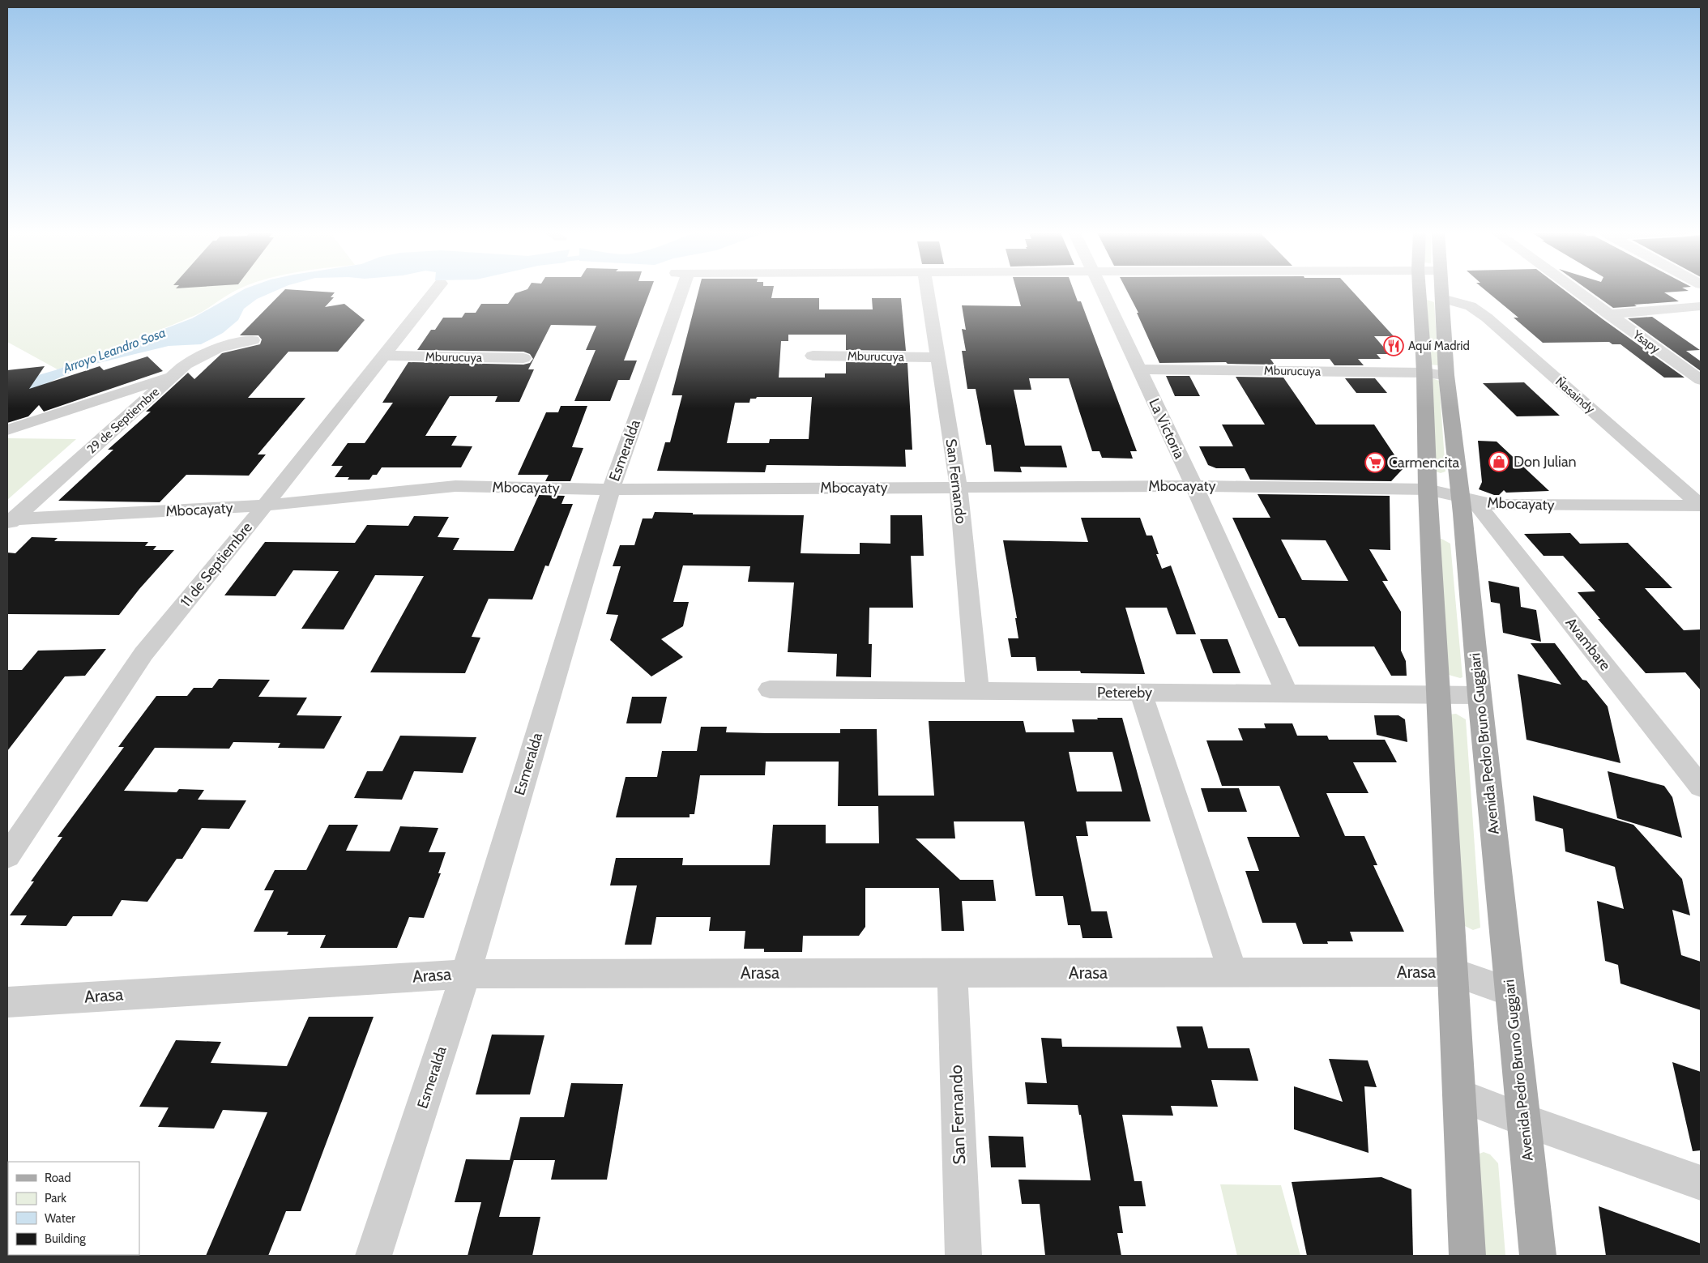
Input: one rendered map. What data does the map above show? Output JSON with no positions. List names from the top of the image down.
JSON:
{
  "streets": {
    "main road": ["Avenida Pedro Bruno Guggiari"],
    "street": [
      "Ysapy",
      "Mburucuya",
      "Ñasaindy",
      "29 de Septiembre",
      "La Victoria",
      "Esmeralda",
      "San Fernando",
      "Mbocayaty",
      "11 de Septiembre",
      "Avambare",
      "Petereby",
      "Arasa"
    ]
  },
  "crossings": [
    ["Mburucuya", "La Victoria"],
    ["Mburucuya", "San Fernando"],
    ["Mburucuya", "11 de Septiembre"],
    ["Mburucuya", "Avenida Pedro Bruno Guggiari"],
    ["Ñasaindy", "Mbocayaty"],
    ["Ñasaindy", "Avenida Pedro Bruno Guggiari"],
    ["29 de Septiembre", "Mbocayaty"],
    ["La Victoria", "Mbocayaty"],
    ["La Victoria", "Petereby"],
    ["Esmeralda", "Mbocayaty"],
    ["Esmeralda", "Arasa"],
    ["San Fernando", "Mbocayaty"],
    ["San Fernando", "Petereby"],
    ["San Fernando", "Arasa"],
    ["Mbocayaty", "11 de Septiembre"],
    ["Mbocayaty", "Avambare"],
    ["Mbocayaty", "Avenida Pedro Bruno Guggiari"],
    ["Avambare", "Avenida Pedro Bruno Guggiari"],
    ["Petereby", "Avenida Pedro Bruno Guggiari"],
    ["Avenida Pedro Bruno Guggiari", "Arasa"]
  ],
  "water": ["Arroyo Leandro Sosa"],
  "places": {
    "restaurant": ["Aquí Madrid"],
    "shop": ["Don Julian"],
    "supermarket": ["Carmencita"]
  },
  "legend": [
    "Road",
    "Park",
    "Water",
    "Building"
  ]
}
